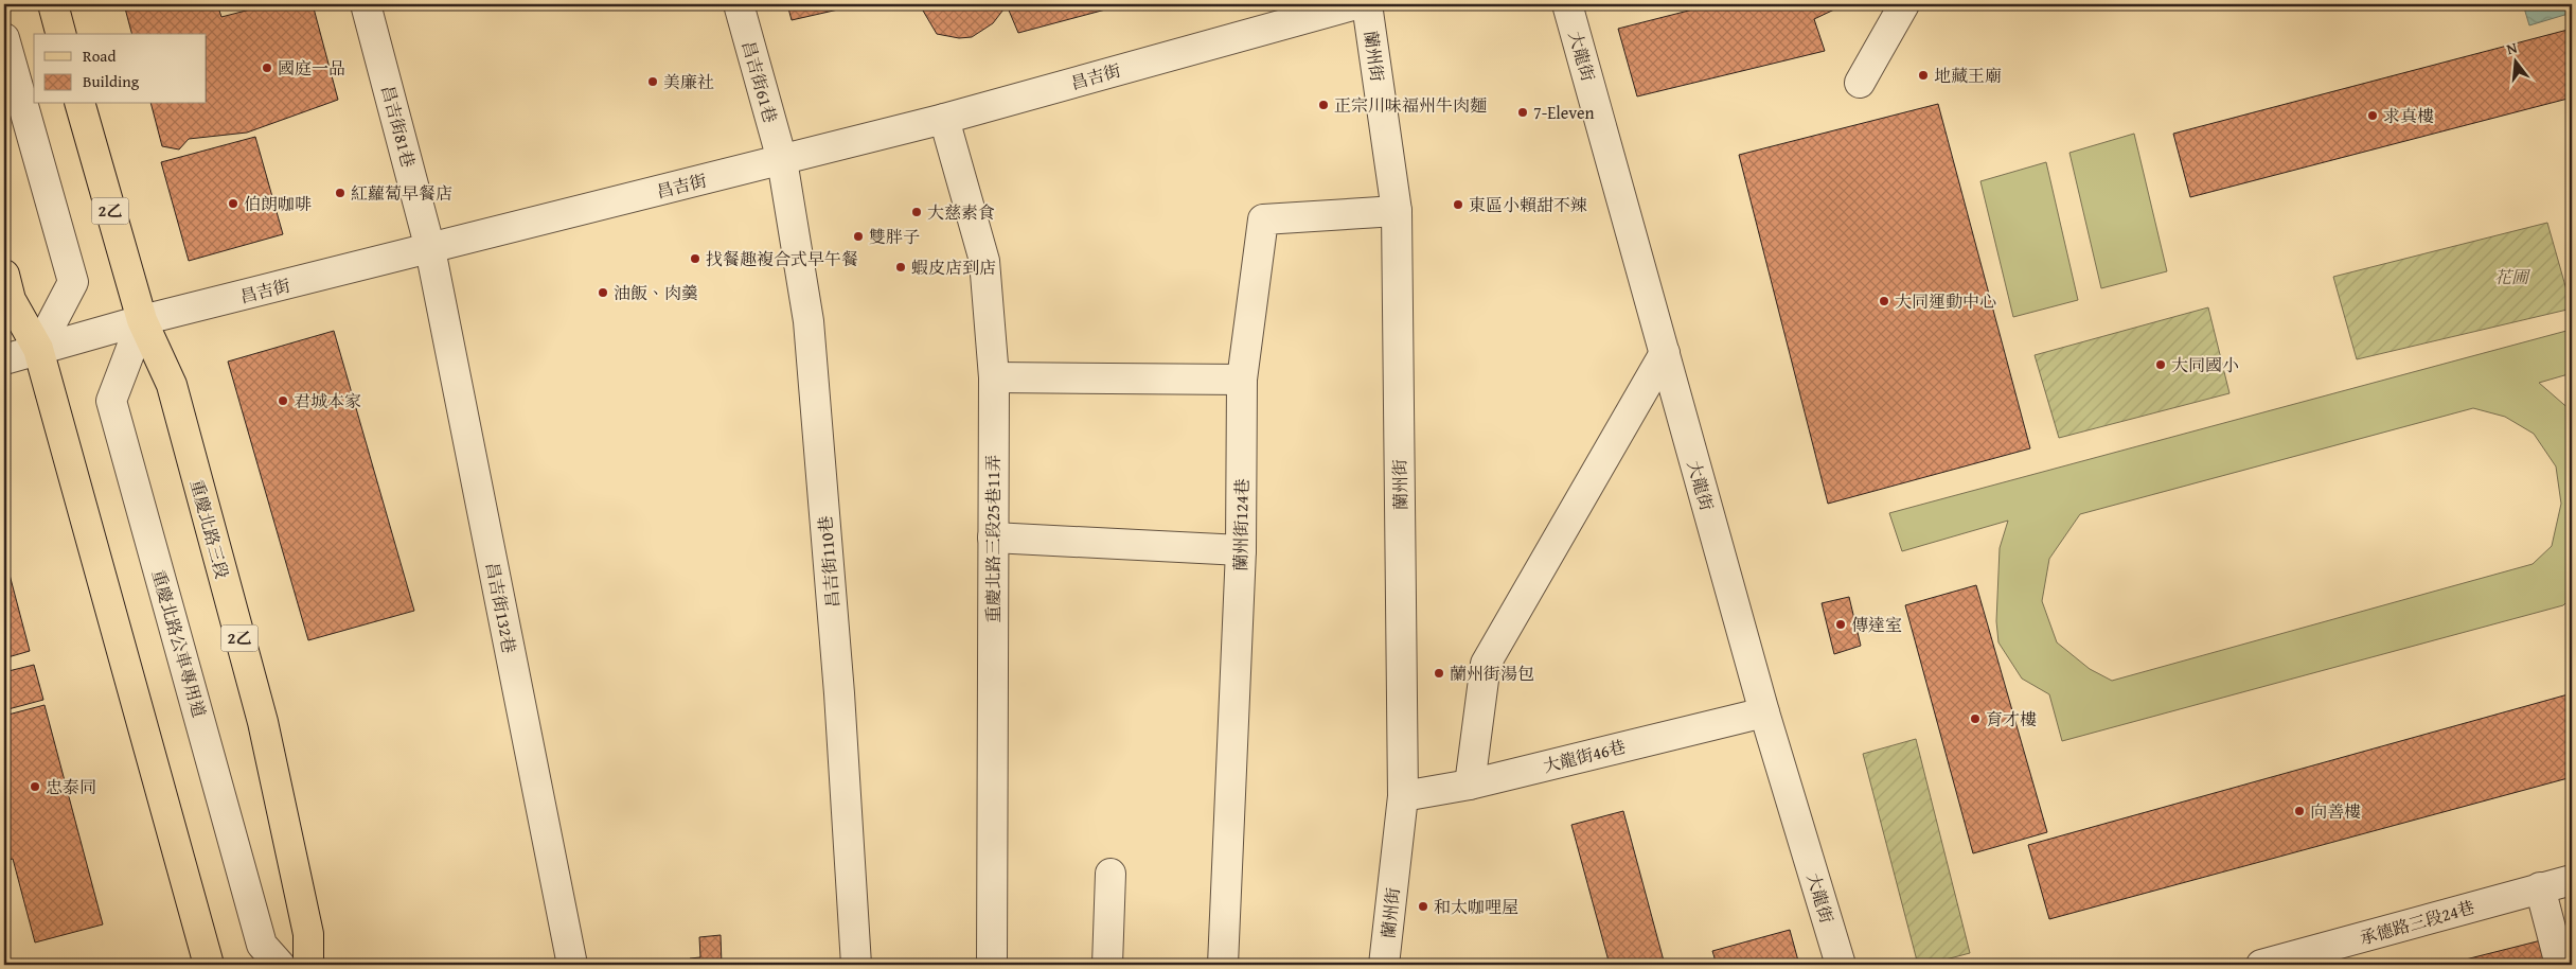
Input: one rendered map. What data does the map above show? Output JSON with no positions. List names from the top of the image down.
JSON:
{
  "streets": {
    "main road": ["2乙", "重慶北路三段"],
    "street": [
      "蘭州街",
      "大龍街",
      "昌吉街",
      "昌吉街61巷",
      "昌吉街81巷",
      "蘭州街124巷",
      "重慶北路三段25巷11弄",
      "昌吉街110巷",
      "昌吉街132巷",
      "重慶北路公車專用道",
      "大龍街46巷",
      "承德路三段24巷"
    ]
  },
  "crossings": [
    ["蘭州街", "蘭州街124巷"],
    ["蘭州街", "大龍街46巷"],
    ["大龍街", "大龍街46巷"],
    ["昌吉街", "昌吉街61巷"],
    ["昌吉街", "昌吉街81巷"],
    ["昌吉街", "重慶北路三段"],
    ["昌吉街", "重慶北路三段25巷11弄"],
    ["昌吉街", "昌吉街110巷"],
    ["昌吉街", "昌吉街132巷"],
    ["昌吉街", "重慶北路公車專用道"],
    ["昌吉街61巷", "昌吉街110巷"],
    ["昌吉街81巷", "昌吉街132巷"],
    ["重慶北路三段", "重慶北路公車專用道"]
  ],
  "parks": ["花圃"],
  "places": [
    "國庭一品",
    "地藏王廟",
    "美廉社",
    "正宗川味福州牛肉麵",
    "7-Eleven",
    "求真樓",
    "紅蘿蔔早餐店",
    "伯朗咖啡",
    "東區小賴甜不辣",
    "大慈素食",
    "雙胖子",
    "找餐趣複合式早午餐",
    "蝦皮店到店",
    "油飯、肉羹",
    "大同運動中心",
    "大同國小",
    "君城本家",
    "傳達室",
    "蘭州街湯包",
    "育才樓",
    "忠泰同",
    "向善樓",
    "和太咖哩屋"
  ],
  "legend": ["Road", "Building"],
  "north": "top"
}
